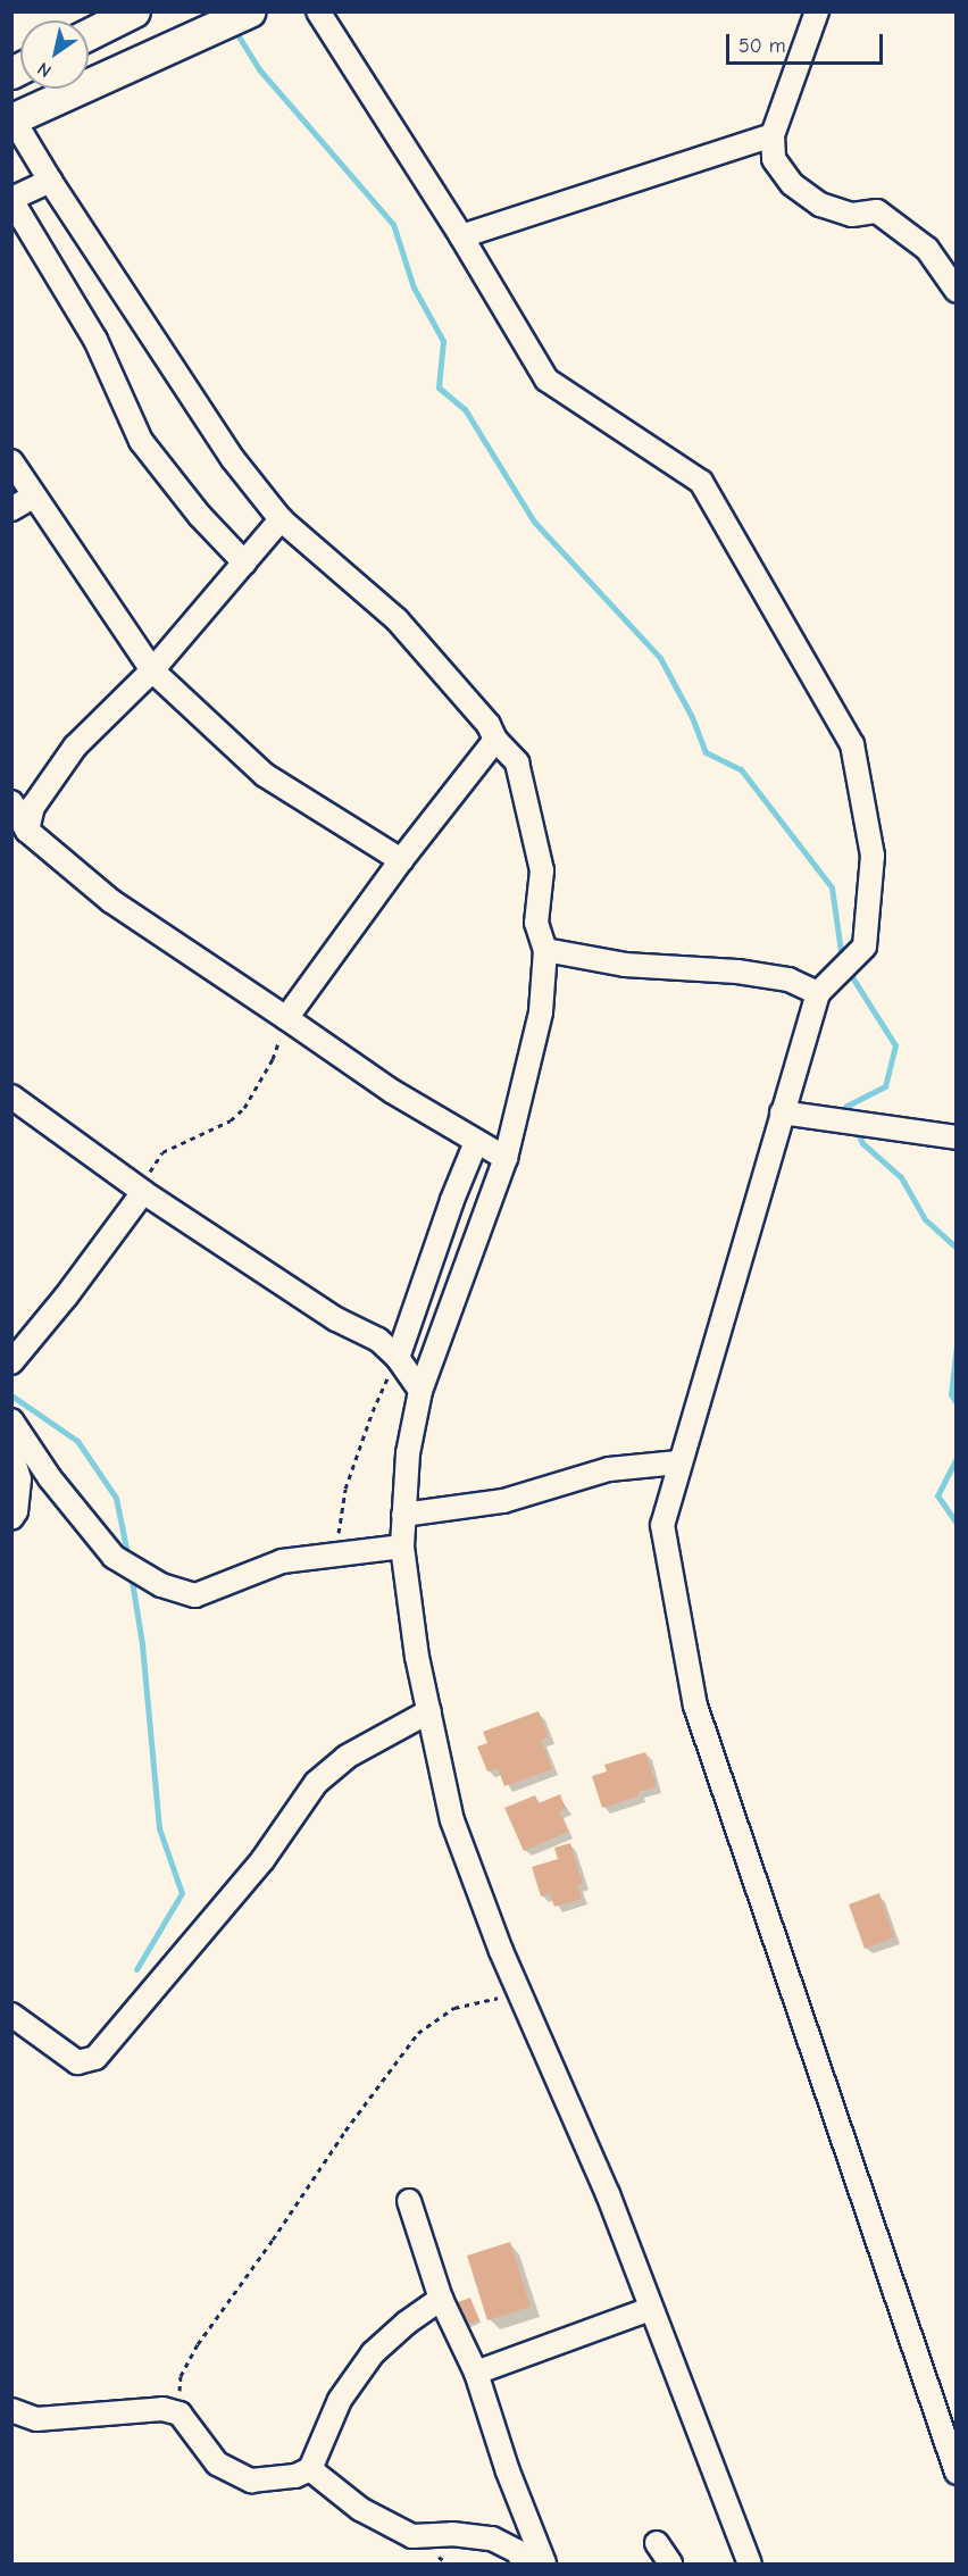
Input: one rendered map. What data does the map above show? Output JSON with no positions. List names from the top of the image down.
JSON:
{
  "scale_bar": "50 m",
  "north": "bottom left"
}
